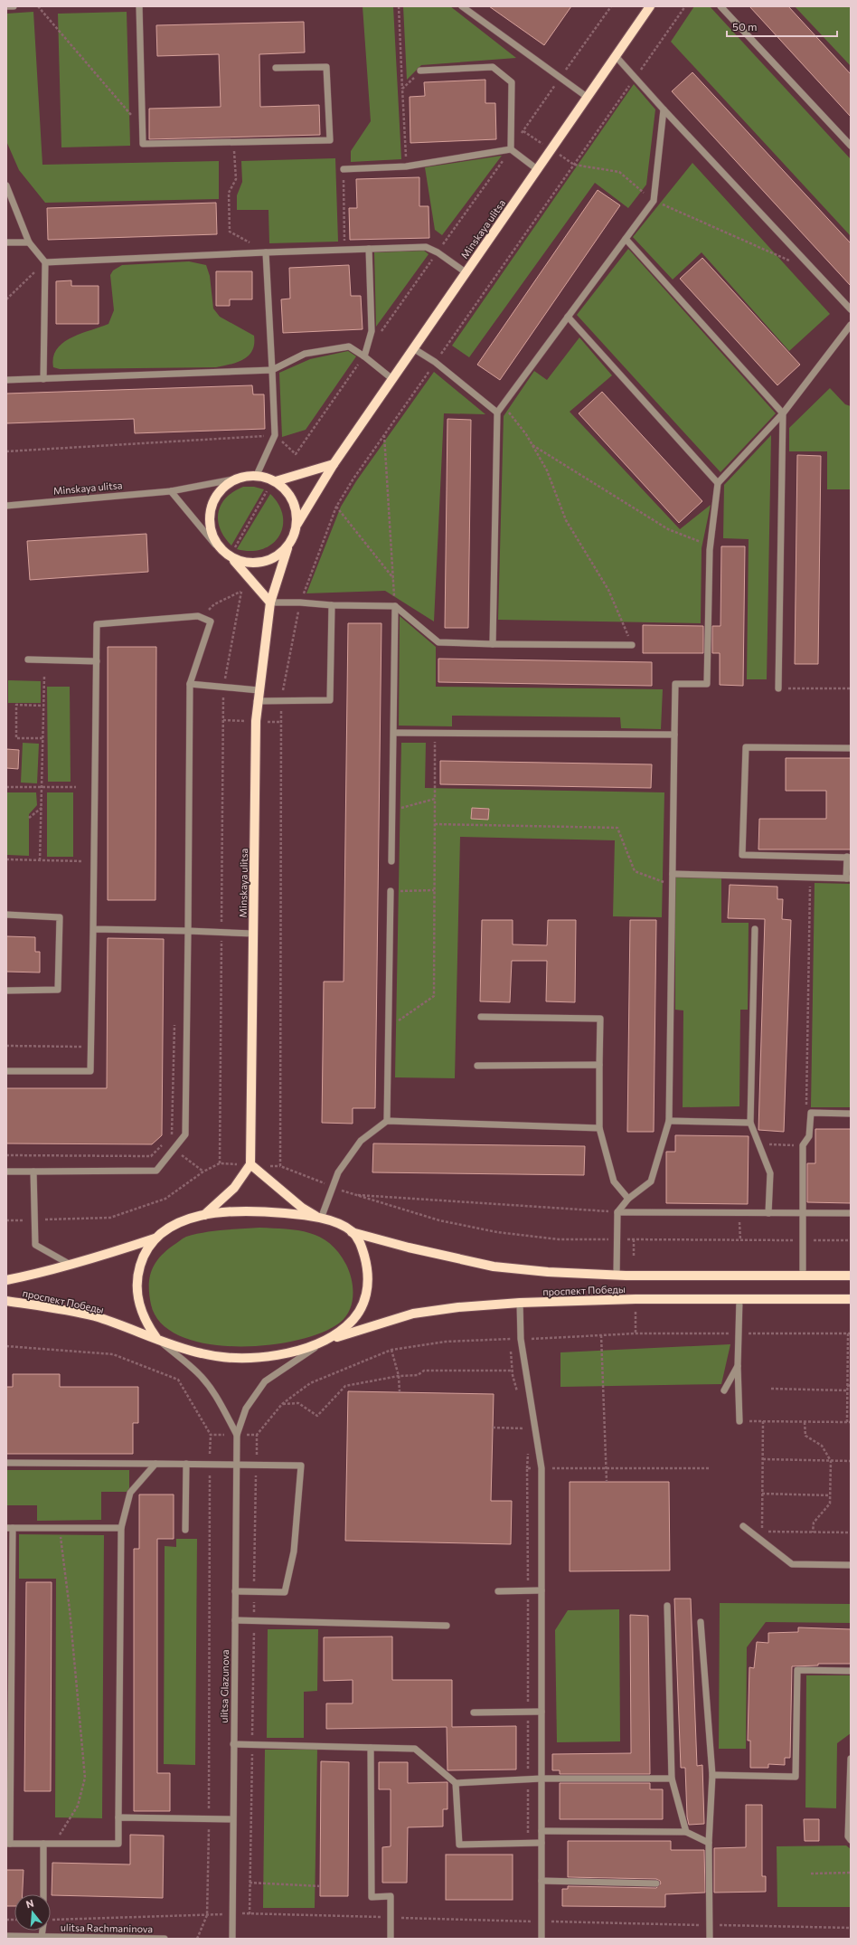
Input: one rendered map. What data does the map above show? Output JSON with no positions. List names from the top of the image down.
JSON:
{
  "streets": {
    "main road": ["Minskaya ulitsa", "проспект Победы"],
    "street": ["ulitsa Glazunova", "ulitsa Rachmaninova"]
  },
  "crossings": [
    ["проспект Победы", "ulitsa Glazunova"]
  ],
  "scale_bar": "50 m",
  "north": "top"
}
